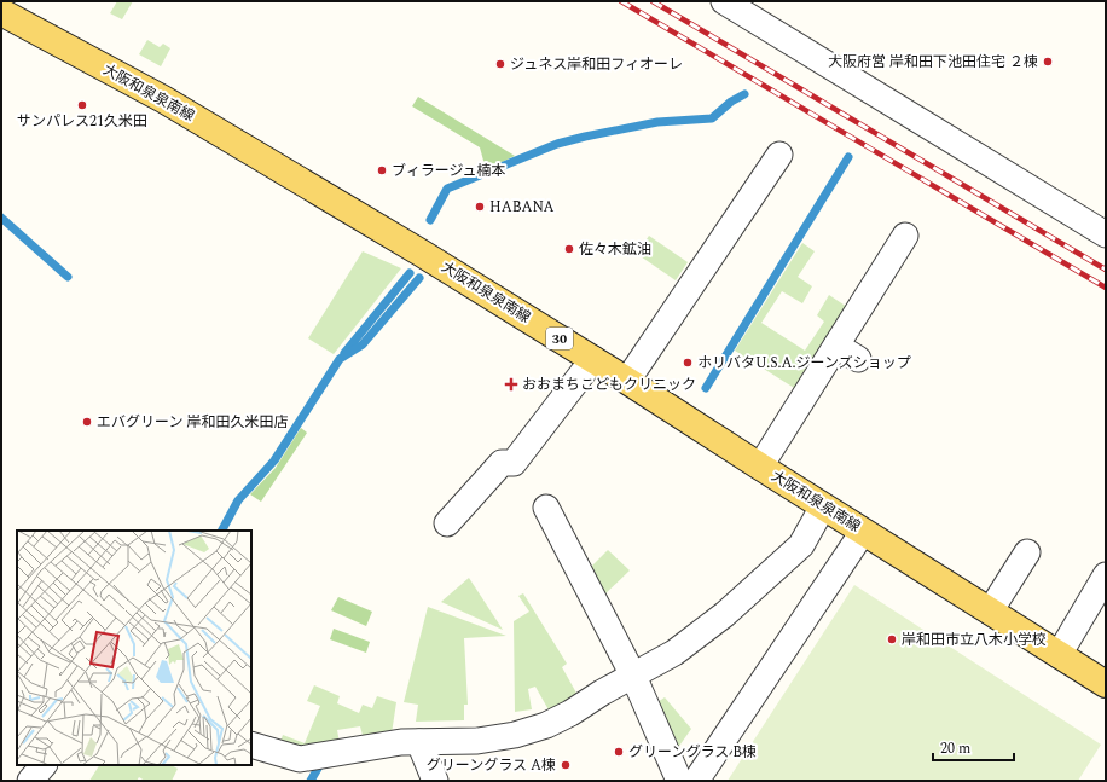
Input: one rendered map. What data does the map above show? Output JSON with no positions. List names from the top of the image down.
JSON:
{
  "streets": {
    "main road": ["大阪和泉泉南線", "30"]
  },
  "places": {
    "other": [
      "大阪府営 岸和田下池田住宅 ２棟",
      "ジュネス岸和田フィオーレ",
      "サンパレス21久米田",
      "ブィラージュ楠本",
      "HABANA",
      "佐々木鉱油",
      "ホリバタU.S.A.ジーンズショップ",
      "エバグリーン 岸和田久米田店",
      "岸和田市立八木小学校",
      "グリーングラス B棟",
      "グリーングラス A棟"
    ],
    "health": ["おおまちこどもクリニック"]
  },
  "scale_bar": "20 m"
}
